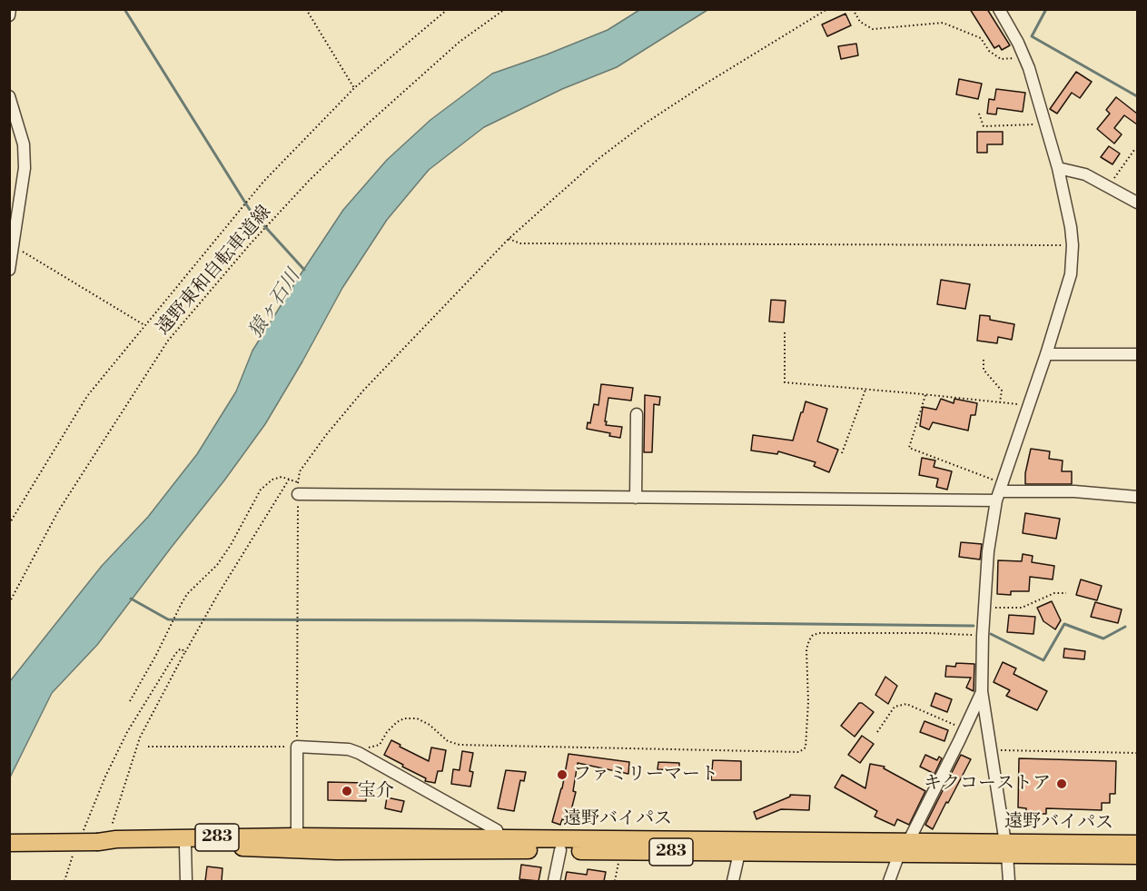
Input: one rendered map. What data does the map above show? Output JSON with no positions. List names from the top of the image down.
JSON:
{
  "streets": {
    "highway": ["遠野バイパス", "283"],
    "path": ["遠野東和自転車道線"]
  },
  "water": ["猿ヶ石川"],
  "places": ["ファミリーマート", "キクコーストア", "宝介"]
}
